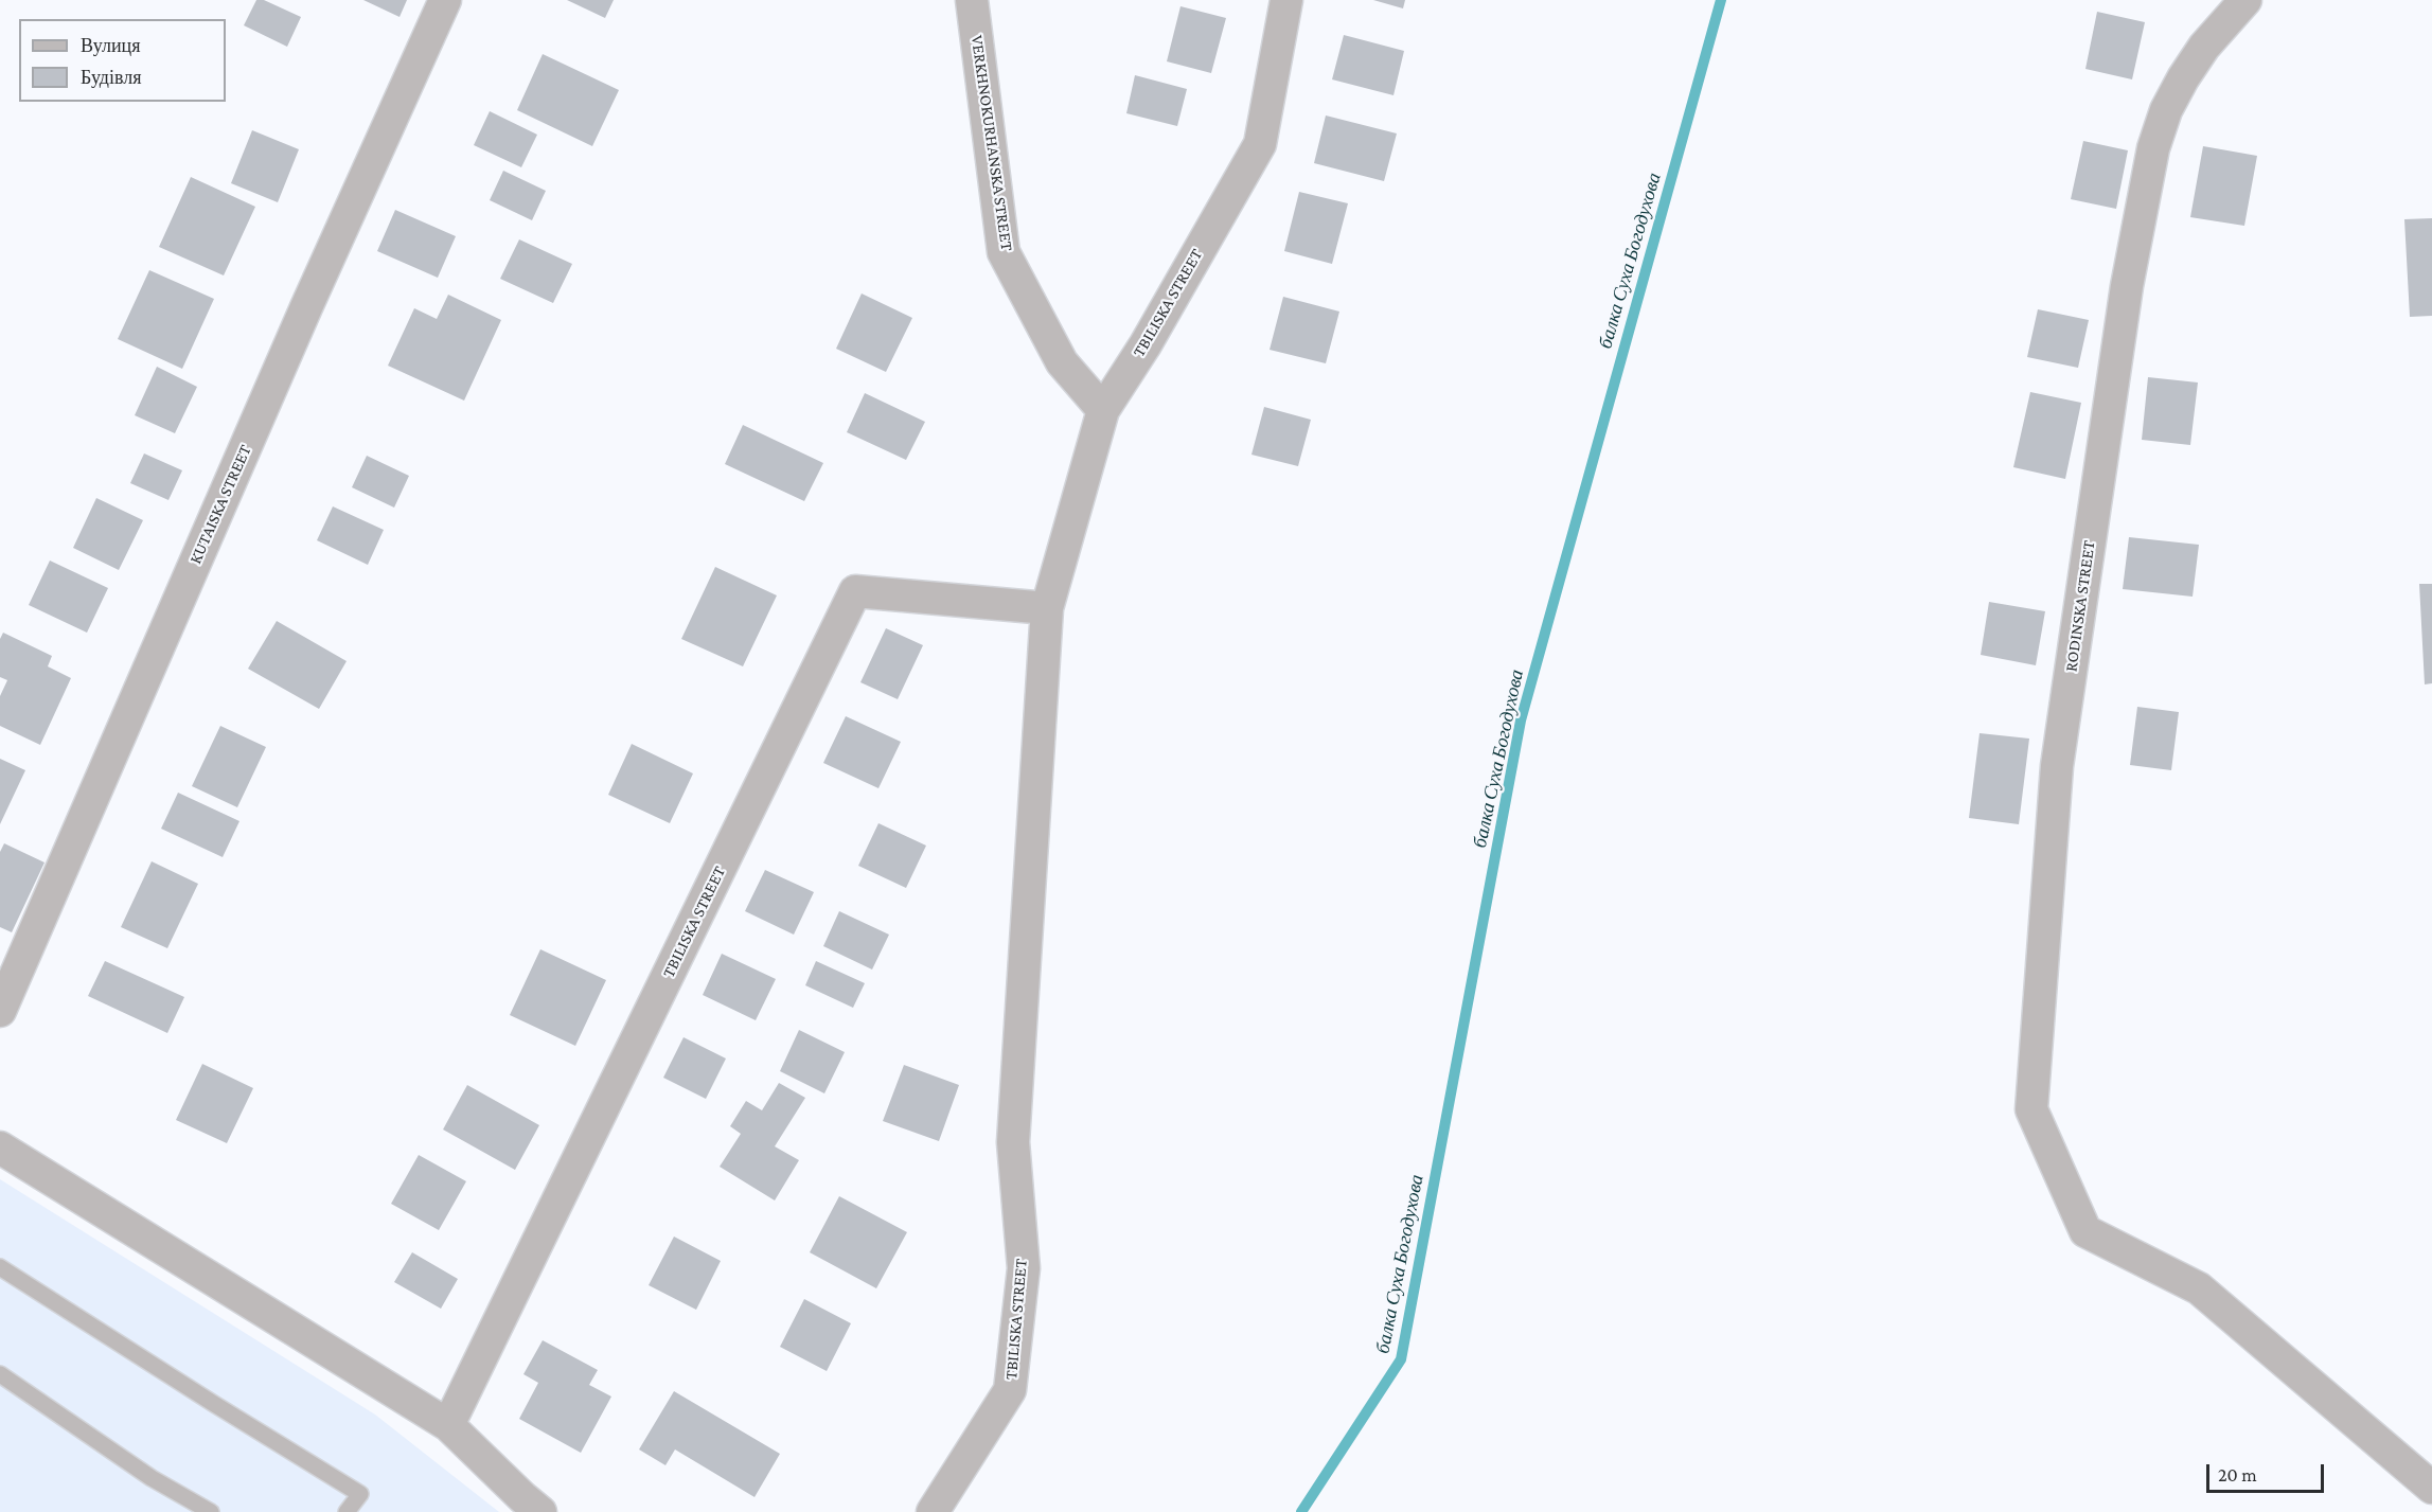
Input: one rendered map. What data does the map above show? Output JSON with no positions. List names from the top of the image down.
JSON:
{
  "streets": {
    "street": [
      "VERKHNOKURHANSKA STREET",
      "TBILISKA STREET",
      "KUTAISKA STREET",
      "RODINSKA STREET"
    ]
  },
  "crossings": [
    ["VERKHNOKURHANSKA STREET", "TBILISKA STREET"]
  ],
  "water": ["балка Суха Богодухова"],
  "legend": ["Вулиця", "Будівля"],
  "scale_bar": "20 m"
}
